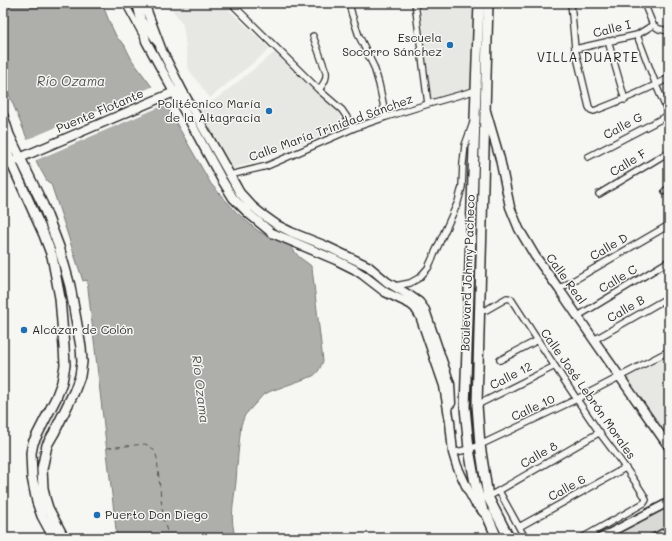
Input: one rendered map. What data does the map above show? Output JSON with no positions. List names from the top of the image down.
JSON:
{
  "streets": {
    "main road": ["Puente Flotante", "Boulevard Johnny Pacheco", "Calle Real"],
    "street": [
      "Calle I",
      "Calle G",
      "Calle María Trinidad Sánchez",
      "Calle F",
      "Calle D",
      "Calle C",
      "Calle B",
      "Calle 12",
      "Calle José Lebrón Morales",
      "Calle 10",
      "Calle 8",
      "Calle 6"
    ]
  },
  "crossings": [
    ["Calle María Trinidad Sánchez", "Boulevard Johnny Pacheco"],
    ["Calle D", "Calle Real"],
    ["Boulevard Johnny Pacheco", "Calle Real"],
    ["Boulevard Johnny Pacheco", "Calle 12"],
    ["Boulevard Johnny Pacheco", "Calle 10"],
    ["Boulevard Johnny Pacheco", "Calle 8"],
    ["Calle Real", "Calle C"],
    ["Calle Real", "Calle B"],
    ["Calle Real", "Calle 10"],
    ["Calle 12", "Calle José Lebrón Morales"],
    ["Calle José Lebrón Morales", "Calle 10"],
    ["Calle José Lebrón Morales", "Calle 8"],
    ["Calle José Lebrón Morales", "Calle 6"]
  ],
  "districts": ["VILLA DUARTE"],
  "water": ["Río Ozama"],
  "places": [
    "Escuela Socorro Sánchez",
    "Politécnico María de la Altagracia",
    "Alcázar de Colón",
    "Puerto Don Diego"
  ]
}
